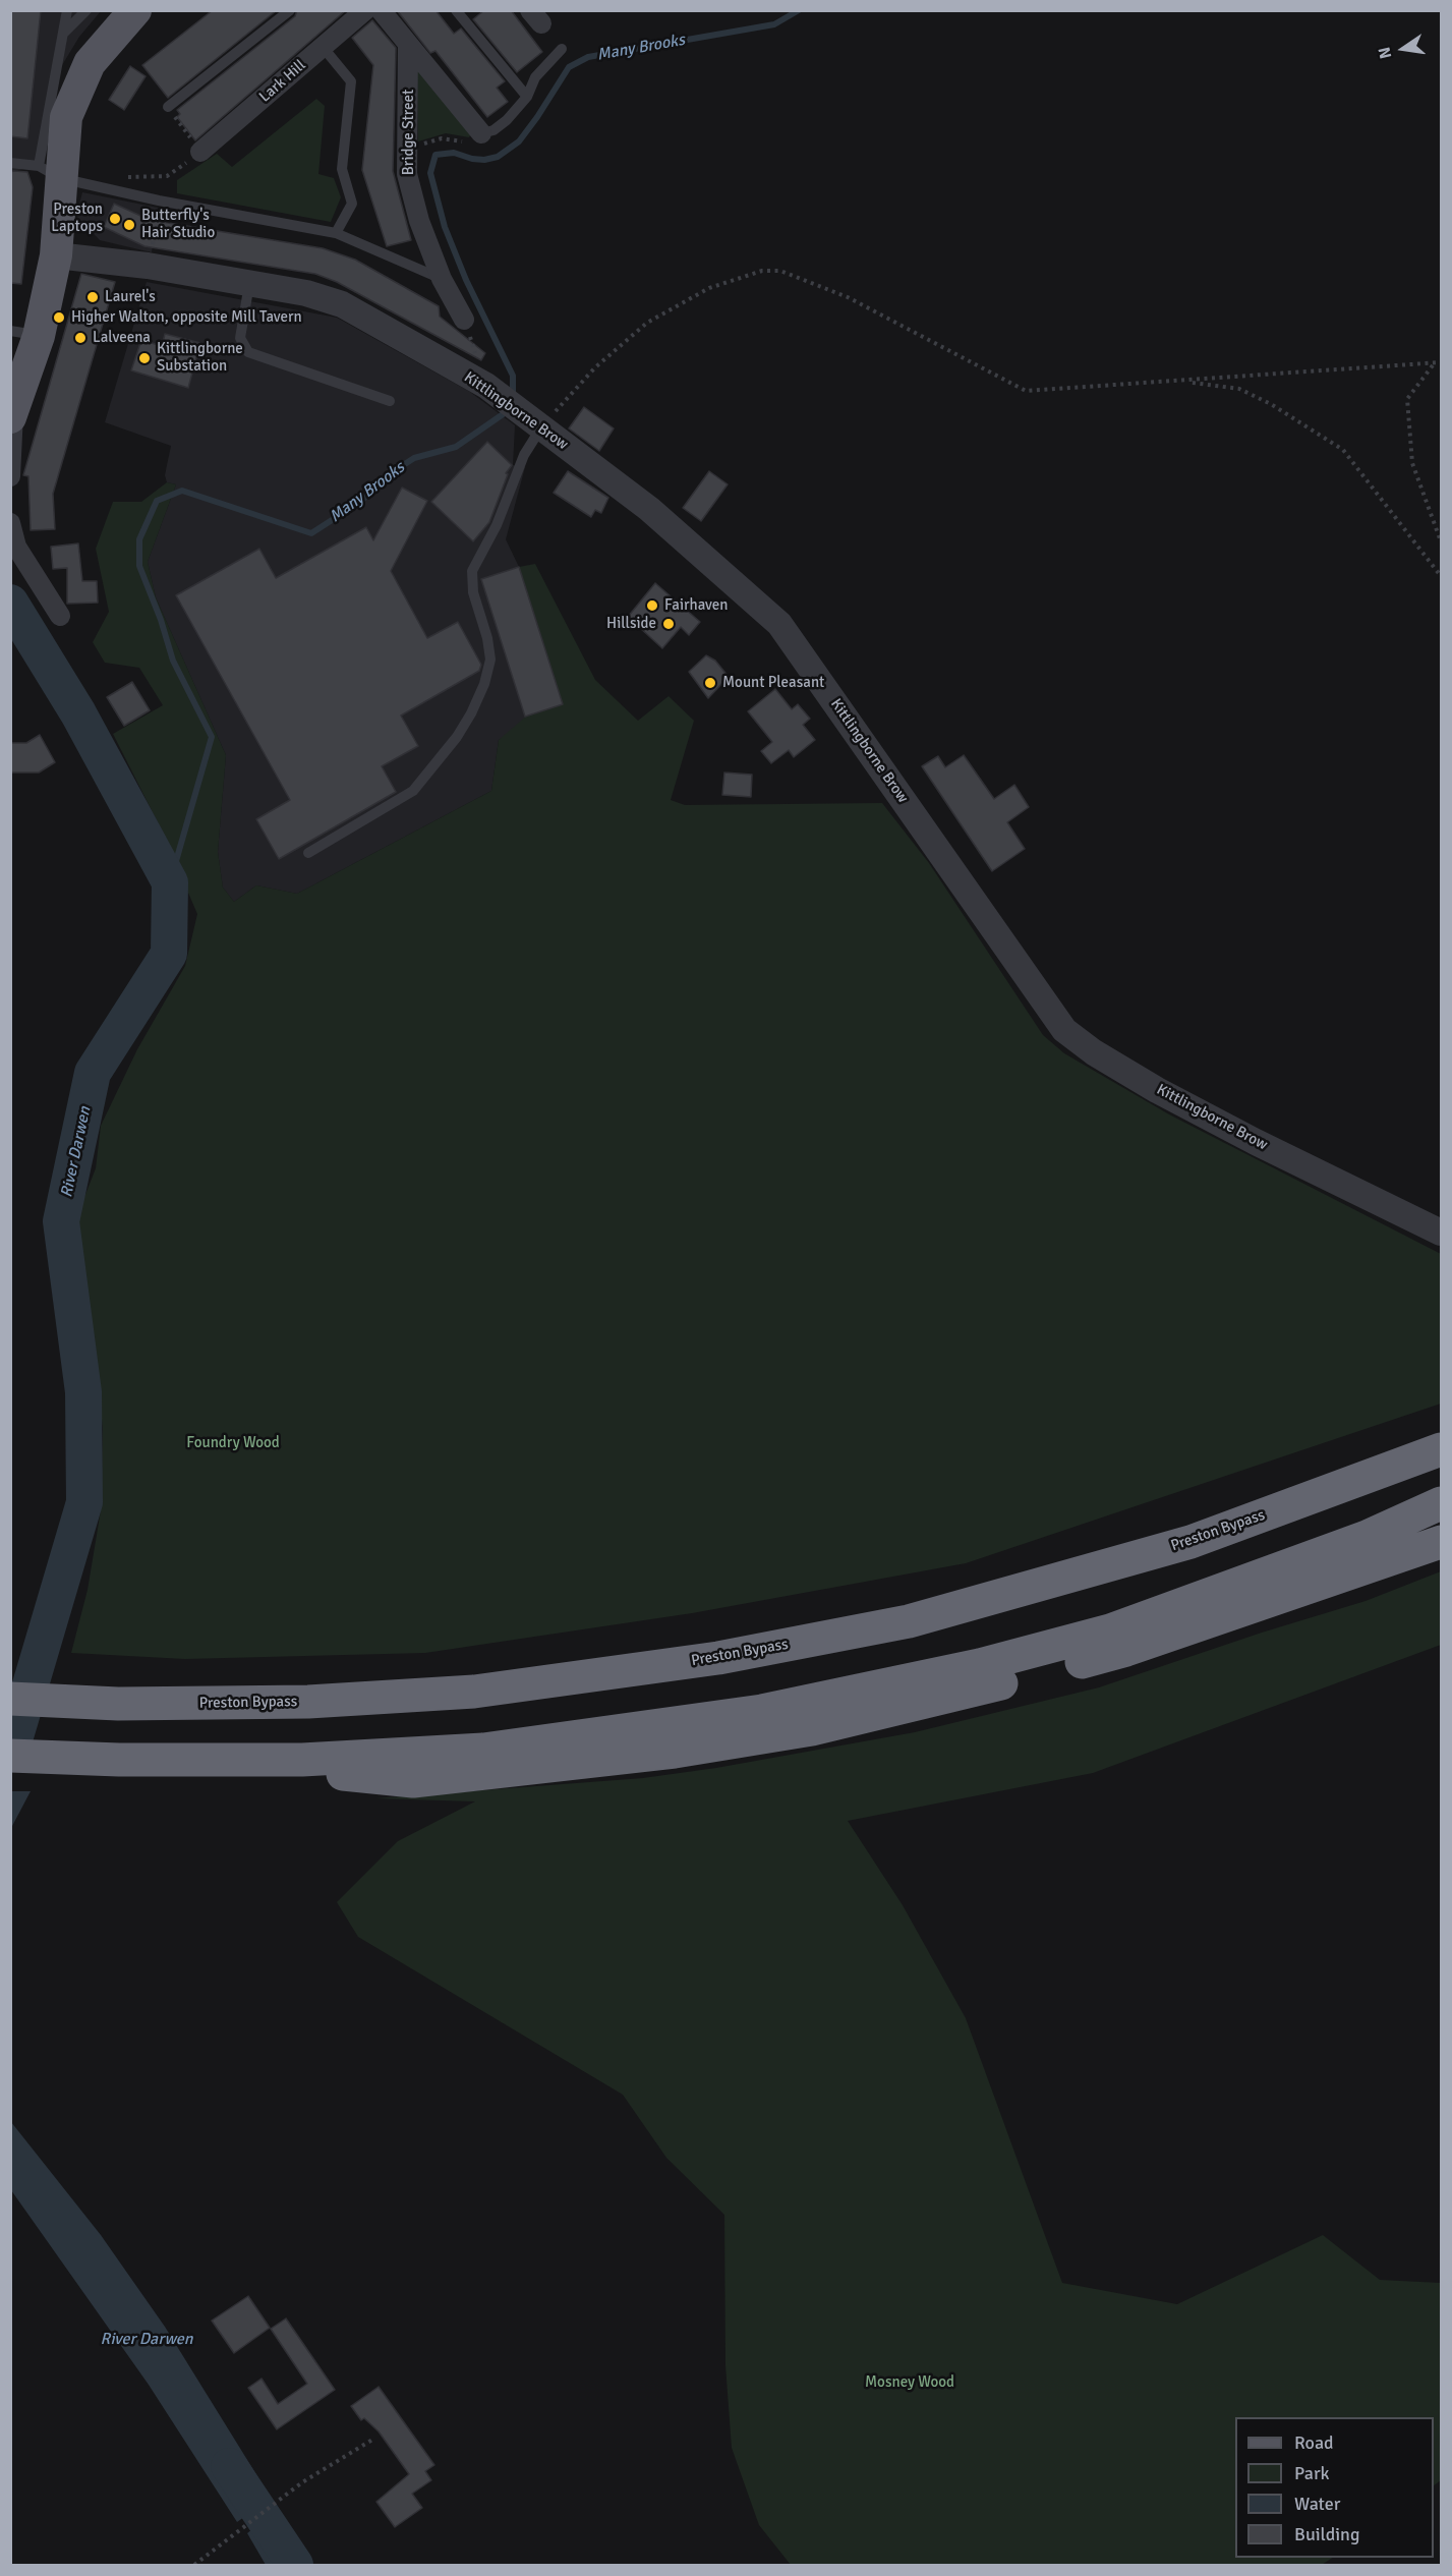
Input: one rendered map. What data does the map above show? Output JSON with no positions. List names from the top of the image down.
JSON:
{
  "streets": {
    "highway": ["Preston Bypass"],
    "street": ["Lark Hill", "Bridge Street", "Kittlingborne Brow"]
  },
  "water": ["Many Brooks", "River Darwen"],
  "parks": ["Foundry Wood", "Mosney Wood"],
  "places": [
    "Preston Laptops",
    "Butterfly's Hair Studio",
    "Laurel's",
    "Higher Walton, opposite Mill Tavern",
    "Lalveena",
    "Kittlingborne Substation",
    "Fairhaven",
    "Hillside",
    "Mount Pleasant"
  ],
  "legend": [
    "Road",
    "Park",
    "Water",
    "Building"
  ],
  "north": "left"
}
